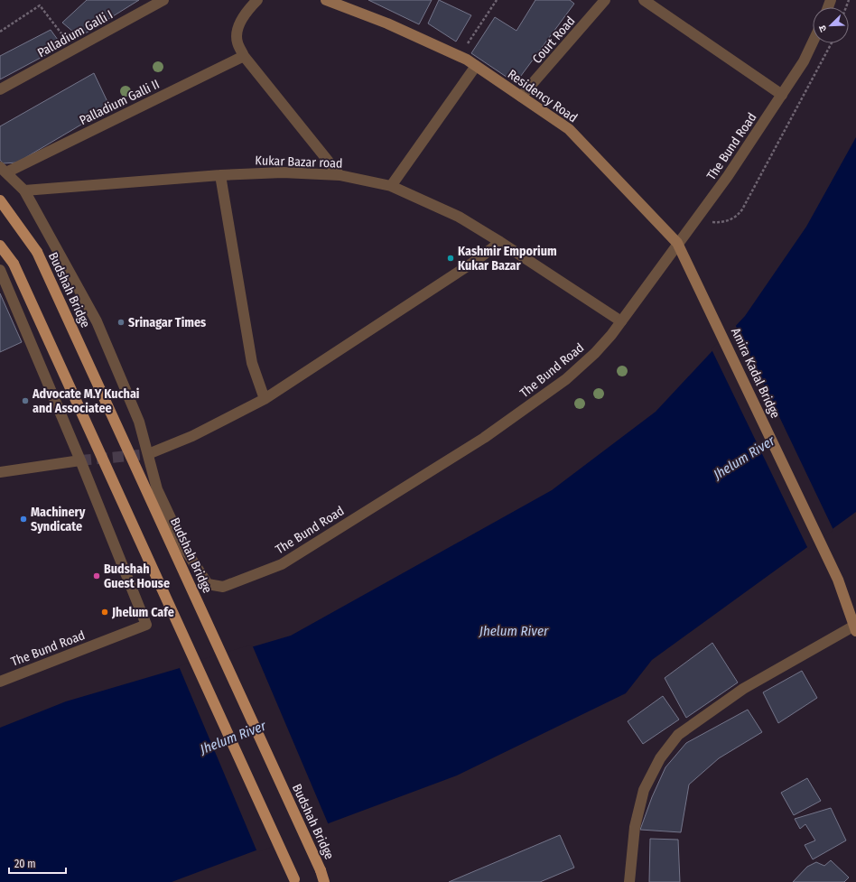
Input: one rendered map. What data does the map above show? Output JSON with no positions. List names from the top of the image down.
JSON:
{
  "streets": {
    "main road": ["Residency Road", "Budshah Bridge", "Amira Kadal Bridge"],
    "street": [
      "Palladium Galli I",
      "Court Road",
      "Palladium Galli II",
      "The Bund Road",
      "Kukar Bazar road"
    ]
  },
  "crossings": [
    ["Court Road", "Residency Road"],
    ["Residency Road", "The Bund Road"],
    ["Residency Road", "Amira Kadal Bridge"],
    ["The Bund Road", "Kukar Bazar road"]
  ],
  "water": ["Jhelum River"],
  "places": [
    "Kashmir Emporium Kukar Bazar",
    "Srinagar Times",
    "Advocate M.Y Kuchai and Associatee",
    "Machinery Syndicate",
    "Budshah Guest House",
    "Jhelum Cafe"
  ],
  "scale_bar": "20 m",
  "north": "bottom left"
}
